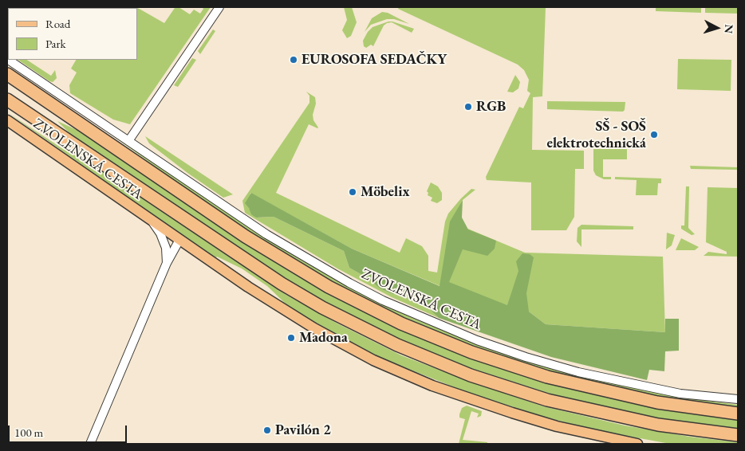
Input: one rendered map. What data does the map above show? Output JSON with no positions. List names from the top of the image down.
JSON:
{
  "streets": {
    "main road": ["ZVOLENSKÁ CESTA"]
  },
  "places": [
    "EUROSOFA SEDAČKY",
    "RGB",
    "SŠ - SOŠ elektrotechnická",
    "Möbelix",
    "Madona",
    "Pavilón 2"
  ],
  "legend": ["Road", "Park"],
  "scale_bar": "100 m",
  "north": "right"
}
